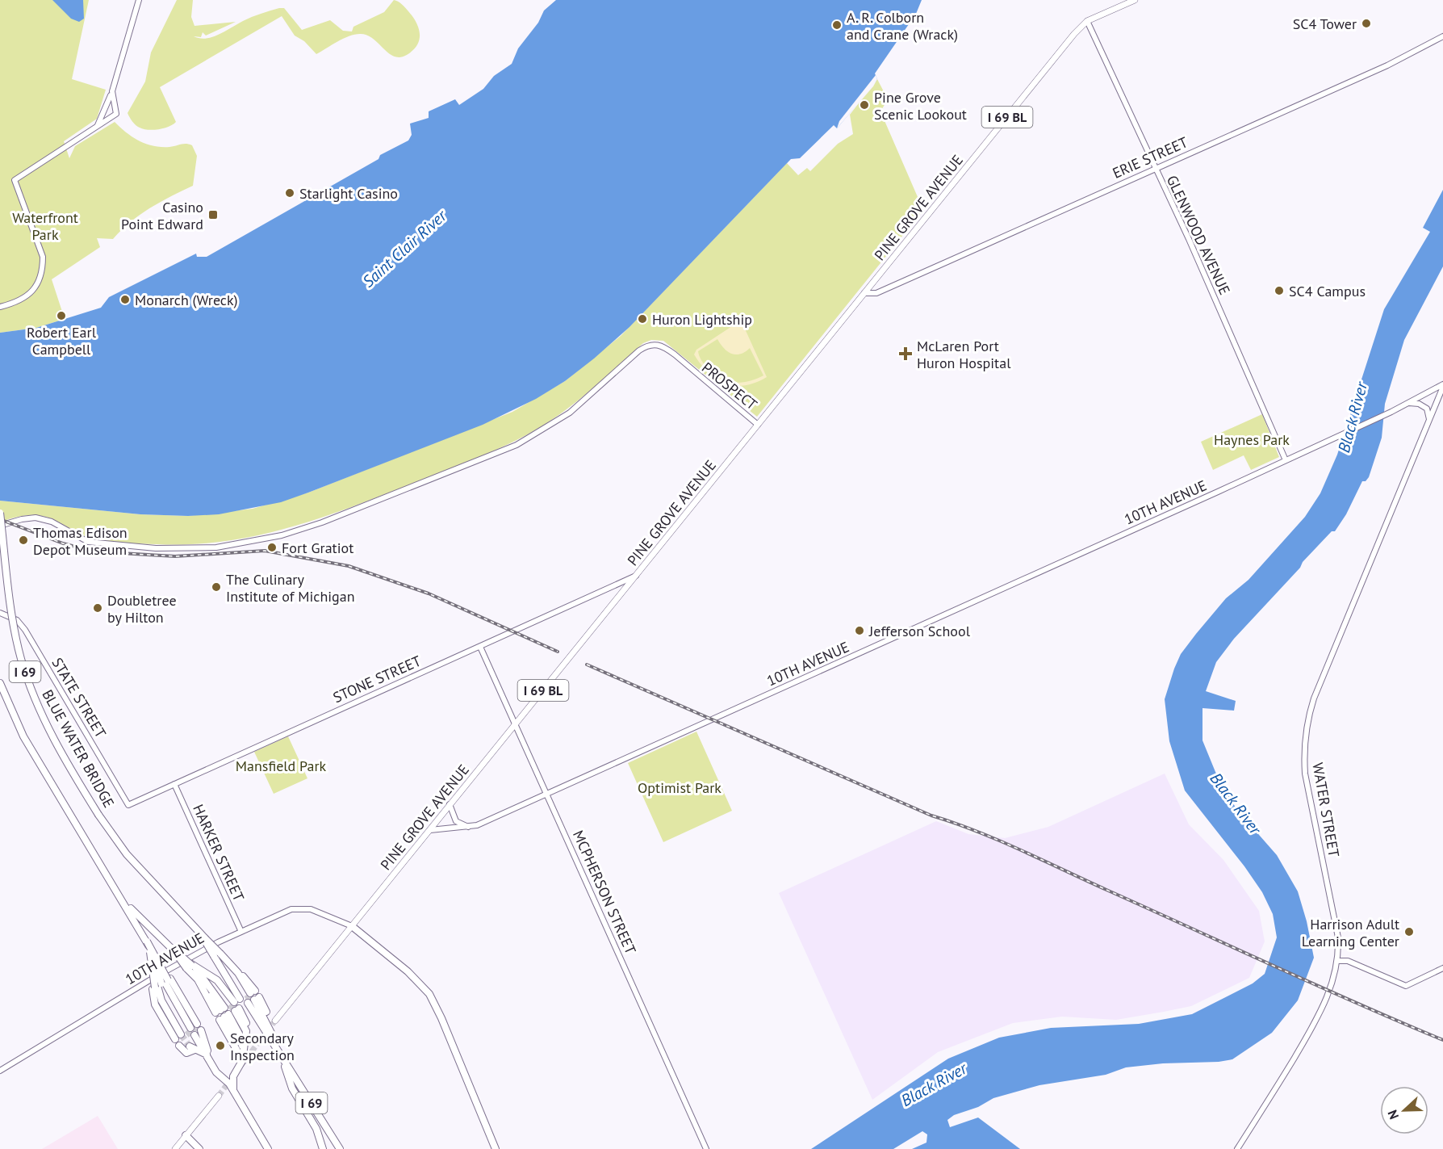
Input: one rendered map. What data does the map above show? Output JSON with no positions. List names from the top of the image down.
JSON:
{
  "streets": {
    "highway": ["I 69", "BLUE WATER BRIDGE"],
    "main road": ["I 69 BL", "PINE GROVE AVENUE"],
    "street": [
      "ERIE STREET",
      "GLENWOOD AVENUE",
      "PROSPECT",
      "10TH AVENUE",
      "STONE STREET",
      "STATE STREET",
      "WATER STREET",
      "HARKER STREET",
      "MCPHERSON STREET"
    ]
  },
  "crossings": [
    ["I 69 BL", "PINE GROVE AVENUE"],
    ["I 69 BL", "GLENWOOD AVENUE"],
    ["ERIE STREET", "PINE GROVE AVENUE"],
    ["ERIE STREET", "GLENWOOD AVENUE"],
    ["PINE GROVE AVENUE", "GLENWOOD AVENUE"],
    ["PINE GROVE AVENUE", "PROSPECT"],
    ["PINE GROVE AVENUE", "10TH AVENUE"],
    ["PINE GROVE AVENUE", "STONE STREET"],
    ["PINE GROVE AVENUE", "MCPHERSON STREET"],
    ["GLENWOOD AVENUE", "10TH AVENUE"],
    ["10TH AVENUE", "WATER STREET"],
    ["10TH AVENUE", "HARKER STREET"],
    ["10TH AVENUE", "MCPHERSON STREET"],
    ["I 69", "BLUE WATER BRIDGE"],
    ["STONE STREET", "STATE STREET"],
    ["STONE STREET", "HARKER STREET"],
    ["STONE STREET", "MCPHERSON STREET"]
  ],
  "water": ["Saint Clair River", "Black River"],
  "parks": [
    "Waterfront Park",
    "Haynes Park",
    "Mansfield Park",
    "Optimist Park"
  ],
  "places": {
    "other": [
      "SC4 Tower",
      "A. R. Colborn and Crane (Wrack)",
      "Pine Grove Scenic Lookout",
      "Starlight Casino",
      "SC4 Campus",
      "Monarch (Wreck)",
      "Robert Earl Campbell",
      "Huron Lightship",
      "Thomas Edison Depot Museum",
      "Fort Gratiot",
      "The Culinary Institute of Michigan",
      "Doubletree by Hilton",
      "Jefferson School",
      "Harrison Adult Learning Center",
      "Secondary Inspection"
    ],
    "transit": ["Casino Point Edward"],
    "health": ["McLaren Port Huron Hospital"]
  },
  "north": "left"
}
